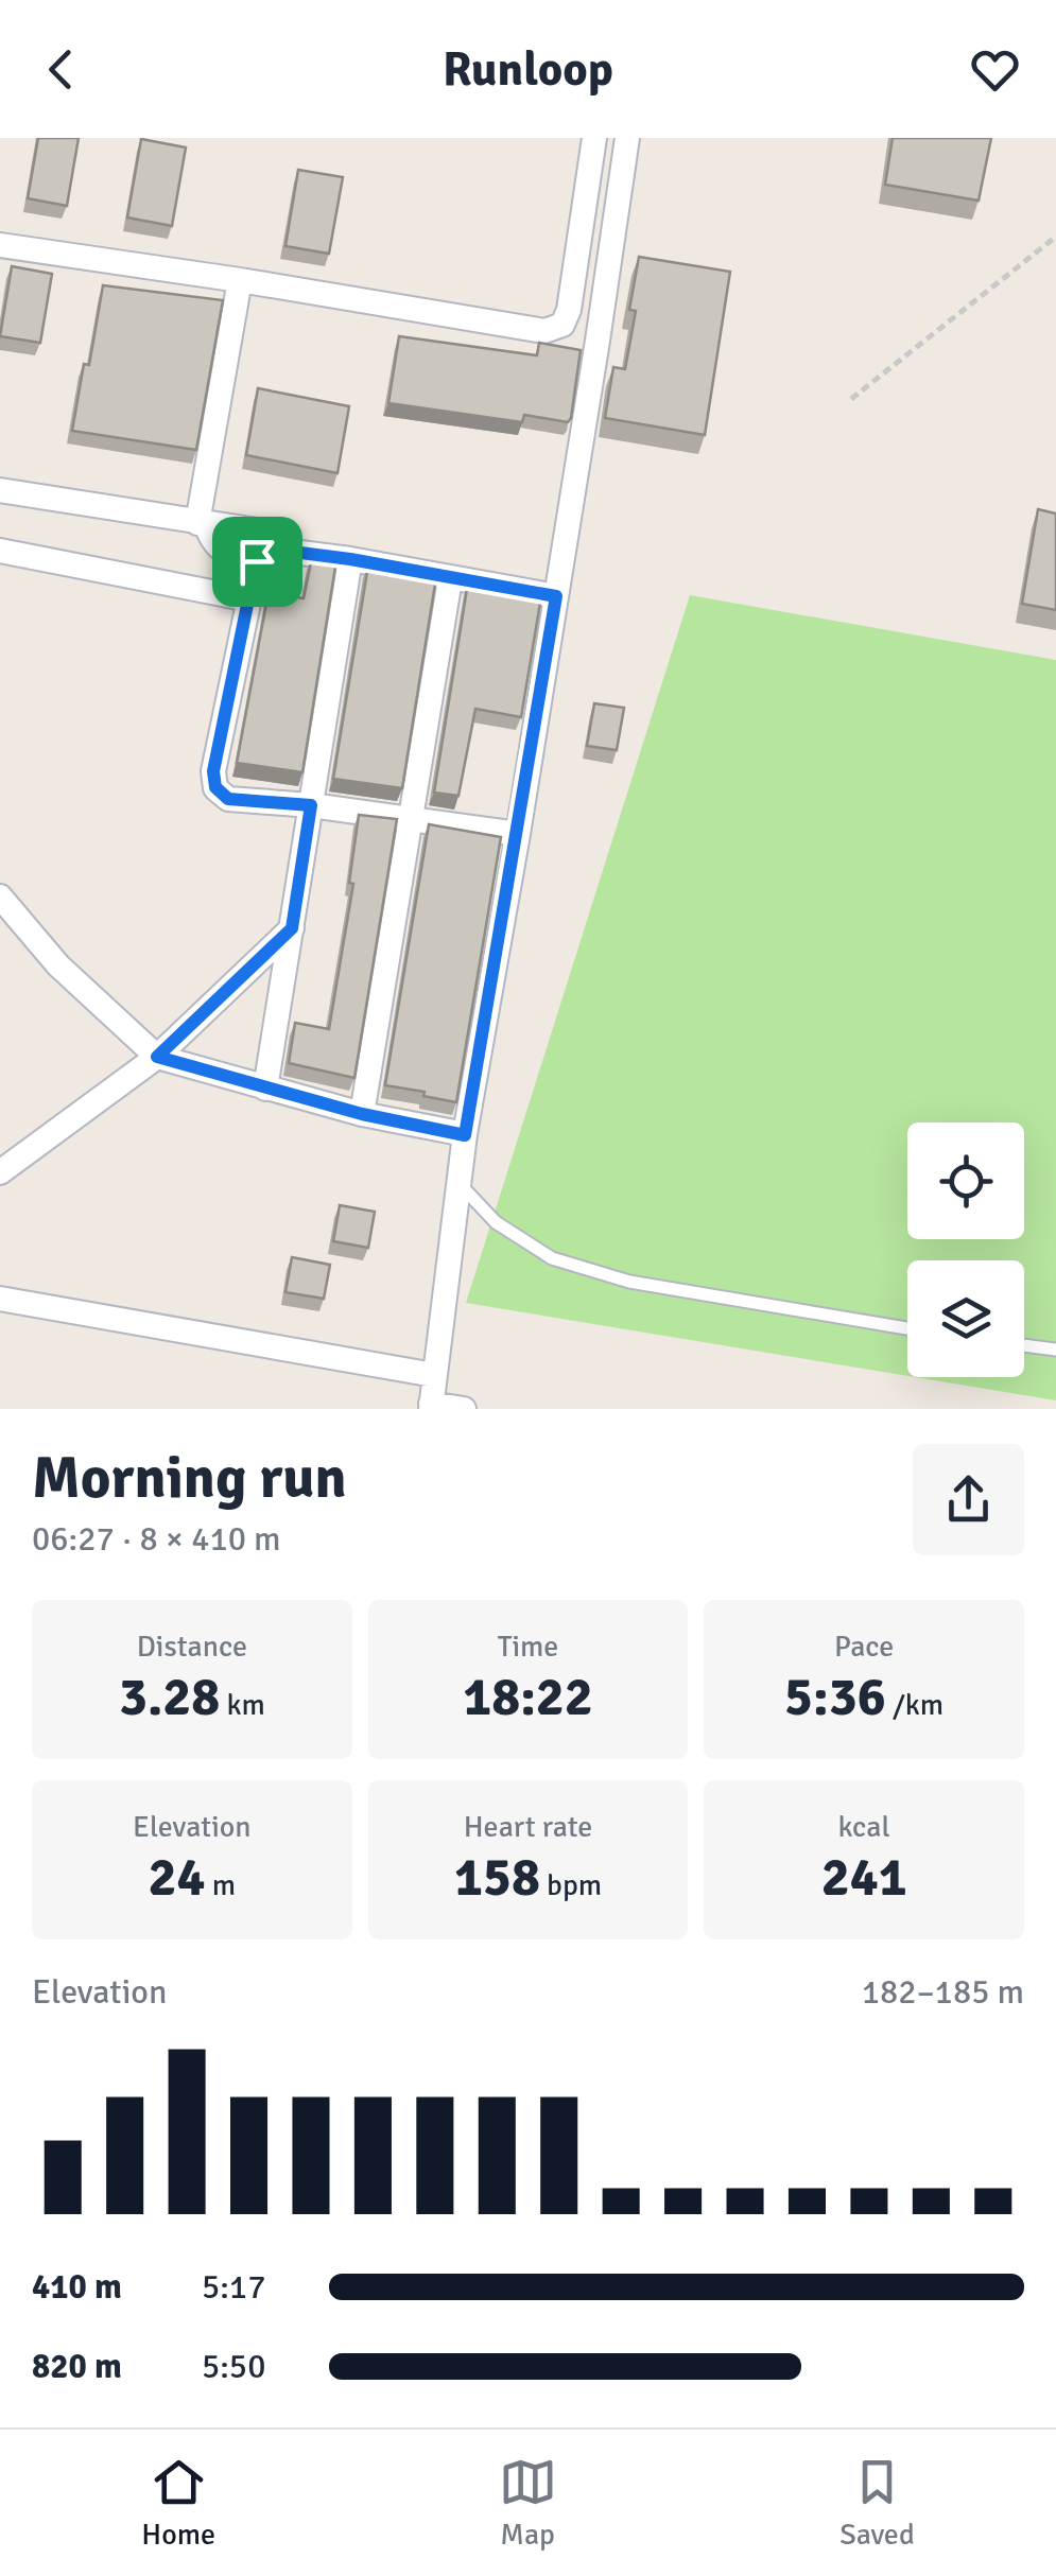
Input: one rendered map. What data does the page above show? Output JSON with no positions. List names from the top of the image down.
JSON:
{
  "page": {
    "header": "Runloop",
    "heading": ["Morning run", "06:27 · 8 × 410 m"],
    "stats": [
      ["Distance", "3.28 km"],
      ["Time", "18:22"],
      ["Pace", "5:36 /km"],
      ["Elevation", "24 m"],
      ["Heart rate", "158 bpm"],
      ["kcal", "241"]
    ],
    "chart": ["Elevation", "182–185 m"],
    "list": [
      {
        "name": "410 m",
        "note": "5:17"
      },
      {
        "name": "820 m",
        "note": "5:50"
      }
    ],
    "tabs": ["Home", "Map", "Saved"]
  }
}
